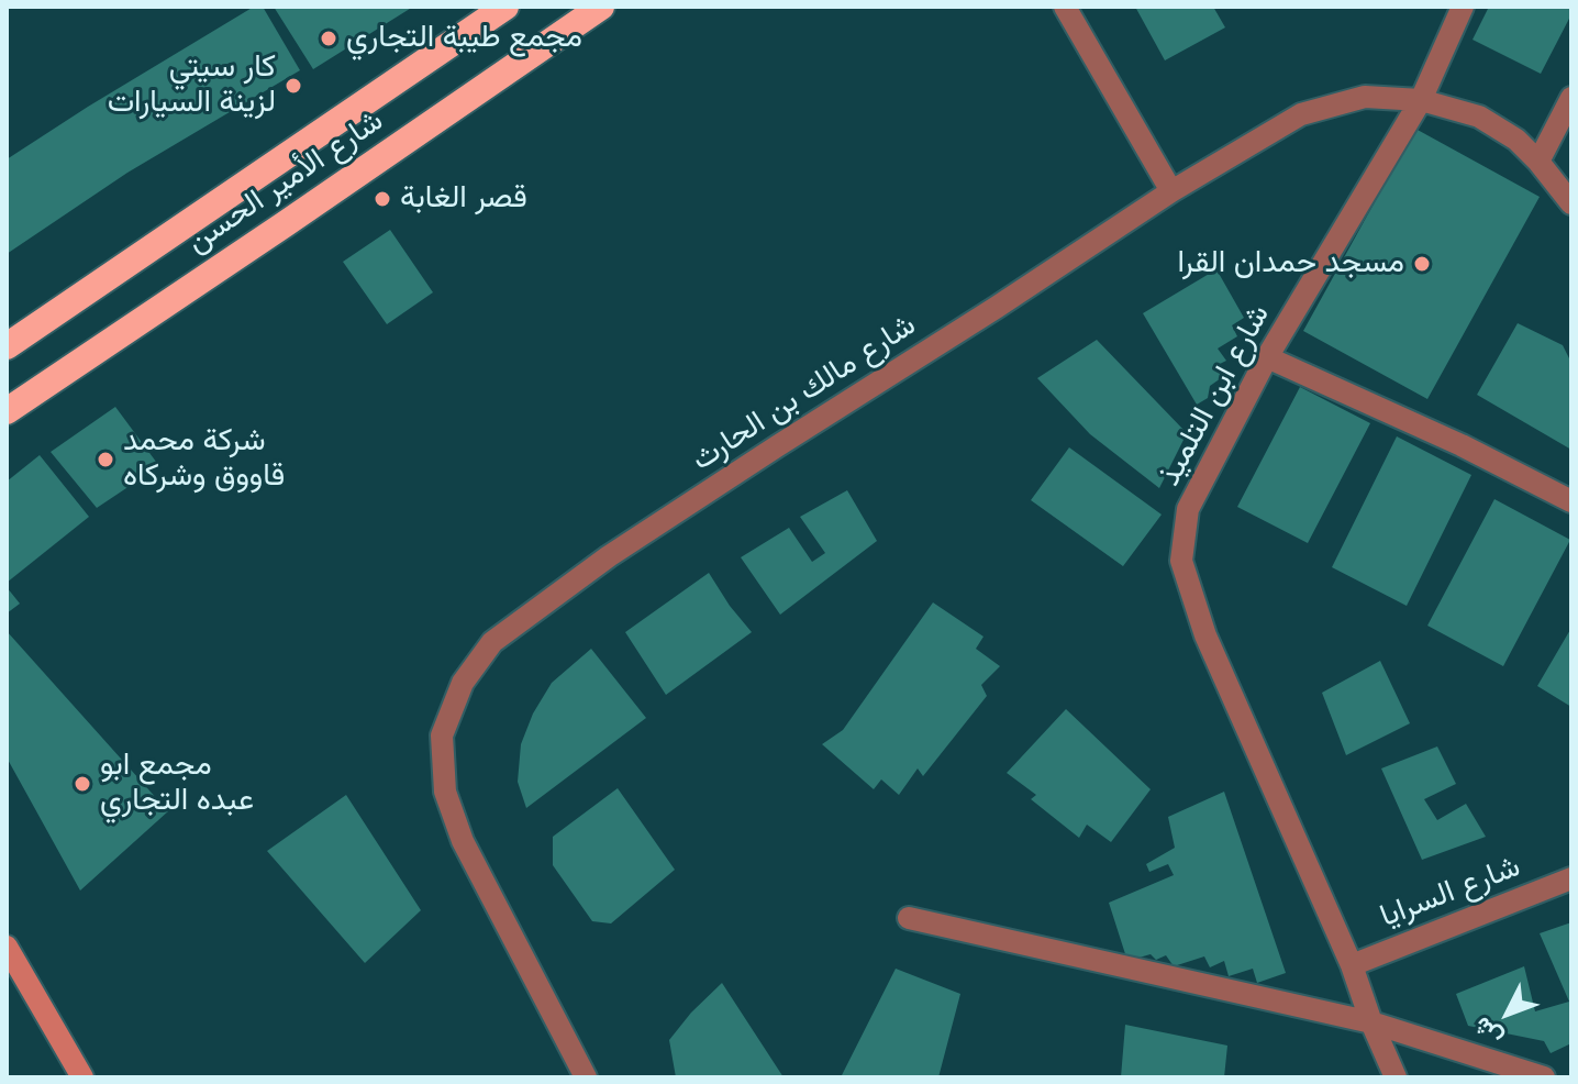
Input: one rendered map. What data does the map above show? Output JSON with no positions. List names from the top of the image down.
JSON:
{
  "streets": {
    "highway": ["شارع الأمير الحسن"],
    "street": ["شارع مالك بن الحارث", "شارع ابن التلميذ", "شارع السرايا"]
  },
  "crossings": [
    ["شارع مالك بن الحارث", "شارع ابن التلميذ"],
    ["شارع ابن التلميذ", "شارع السرايا"]
  ],
  "places": [
    "مجمع طيبة التجاري",
    "كار سيتي لزينة السيارات",
    "قصر الغابة",
    "مسجد حمدان القرا",
    "شركة محمد قاووق وشركاه",
    "مجمع ابو عبده التجاري"
  ],
  "north": "bottom left"
}
